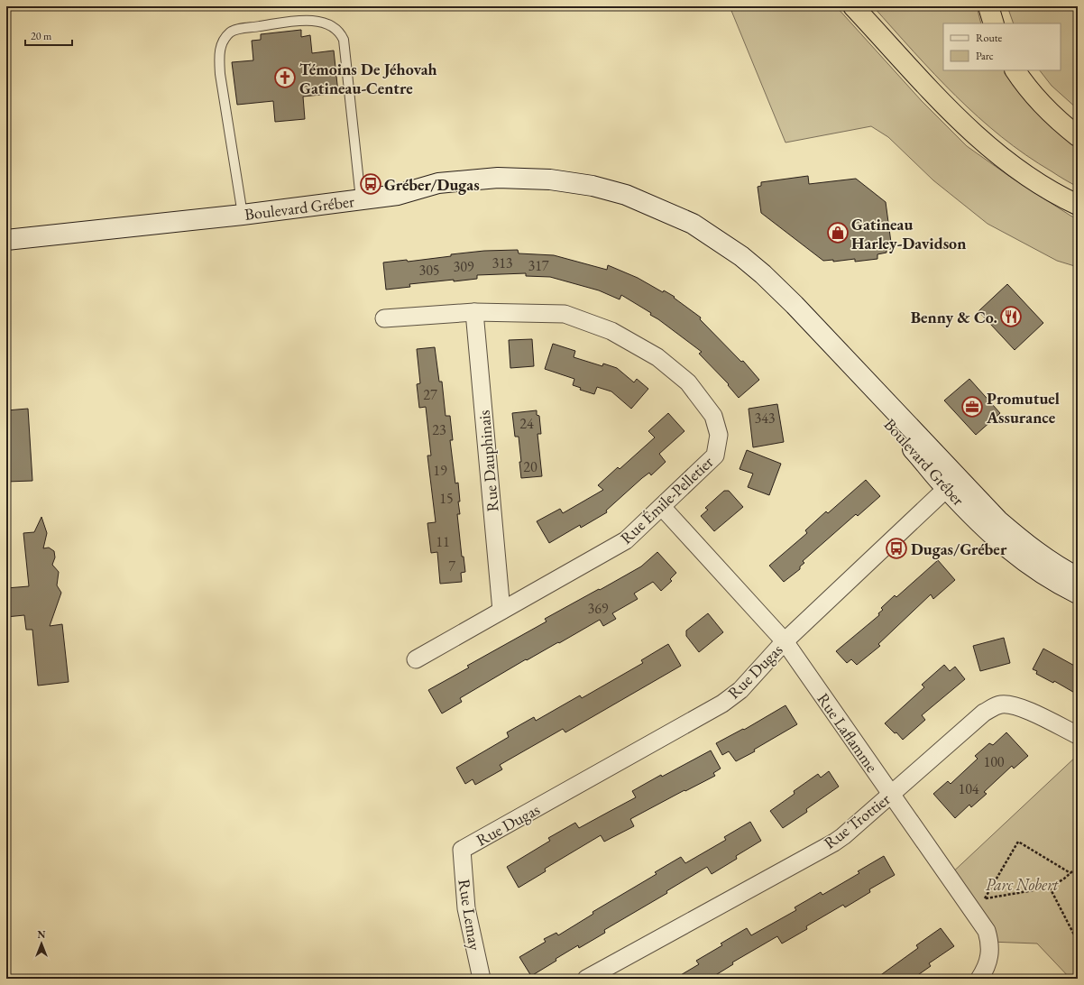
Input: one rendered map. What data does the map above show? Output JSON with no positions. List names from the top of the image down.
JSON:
{
  "streets": {
    "street": [
      "Boulevard Gréber",
      "Rue Dauphinais",
      "Rue Émile-Pelletier",
      "Rue Dugas",
      "Rue Laflamme",
      "Rue Trottier",
      "Rue Lemay"
    ]
  },
  "crossings": [
    ["Boulevard Gréber", "Rue Dugas"],
    ["Rue Dauphinais", "Rue Émile-Pelletier"],
    ["Rue Émile-Pelletier", "Rue Laflamme"],
    ["Rue Dugas", "Rue Laflamme"],
    ["Rue Dugas", "Rue Lemay"],
    ["Rue Laflamme", "Rue Trottier"]
  ],
  "parks": ["Parc Nobert"],
  "places": {
    "church": ["Témoins De Jéhovah Gatineau-Centre"],
    "bus stop": ["Gréber/Dugas", "Dugas/Gréber"],
    "shop": ["Gatineau Harley-Davidson"],
    "restaurant": ["Benny & Co."],
    "office": ["Promutuel Assurance"]
  },
  "house_numbers": [
    "313",
    "317",
    "309",
    "305",
    "27",
    "343",
    "24",
    "23",
    "20",
    "19",
    "15",
    "11",
    "7",
    "369",
    "100",
    "104"
  ],
  "legend": ["Route", "Parc"],
  "scale_bar": "20 m",
  "north": "top"
}
